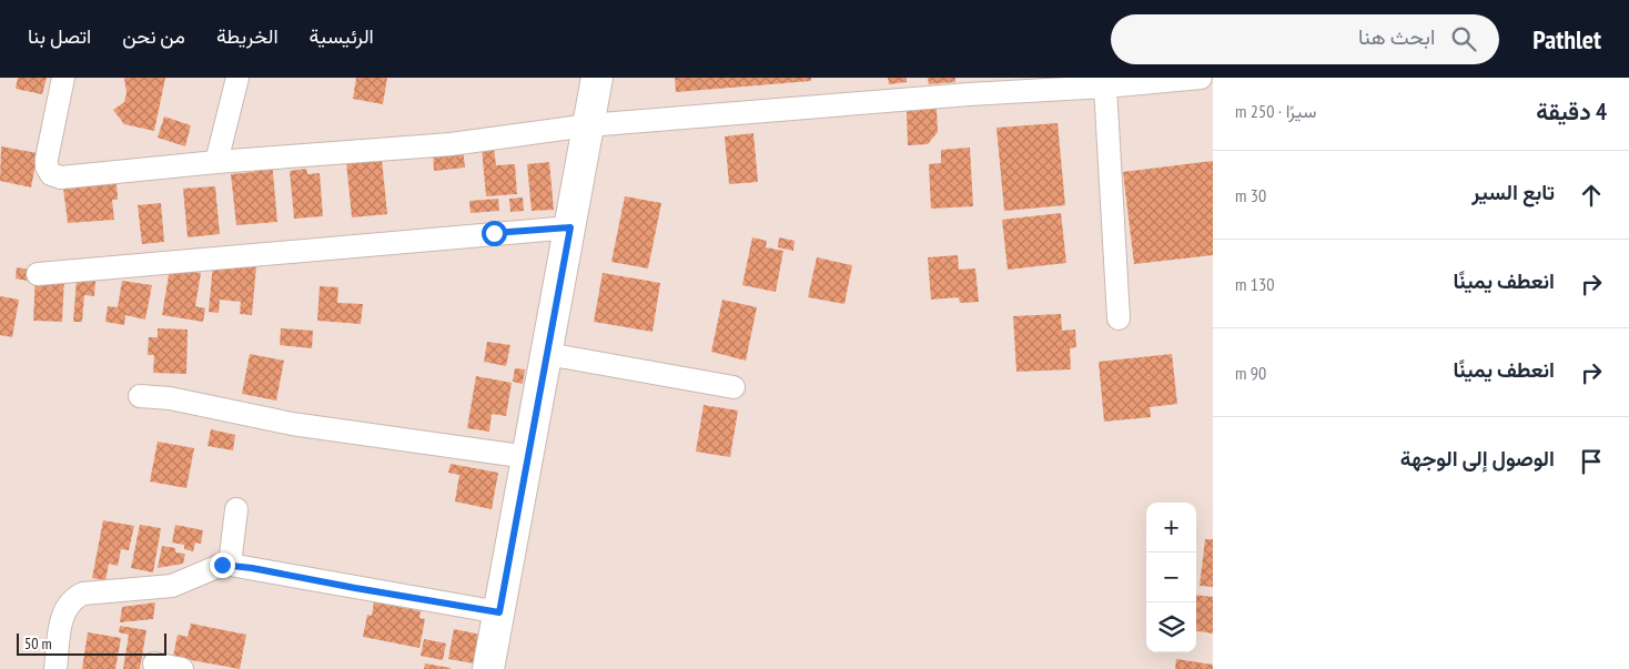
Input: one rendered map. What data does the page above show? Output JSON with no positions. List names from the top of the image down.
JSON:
{
  "scale_bar": "50 m",
  "page": {
    "header": "Pathlet",
    "search": "ابحث هنا",
    "nav": [
      "الرئيسية",
      "الخريطة",
      "من نحن",
      "اتصل بنا"
    ],
    "heading": ["4 دقيقة", "سيرًا · 250 m"],
    "list": [
      ["تابع السير", "30 m"],
      ["انعطف يمينًا", "130 m"],
      ["انعطف يمينًا", "90 m"],
      "الوصول إلى الوجهة"
    ],
    "map_buttons": ["+", "−"],
    "scale": "50 m"
  }
}
